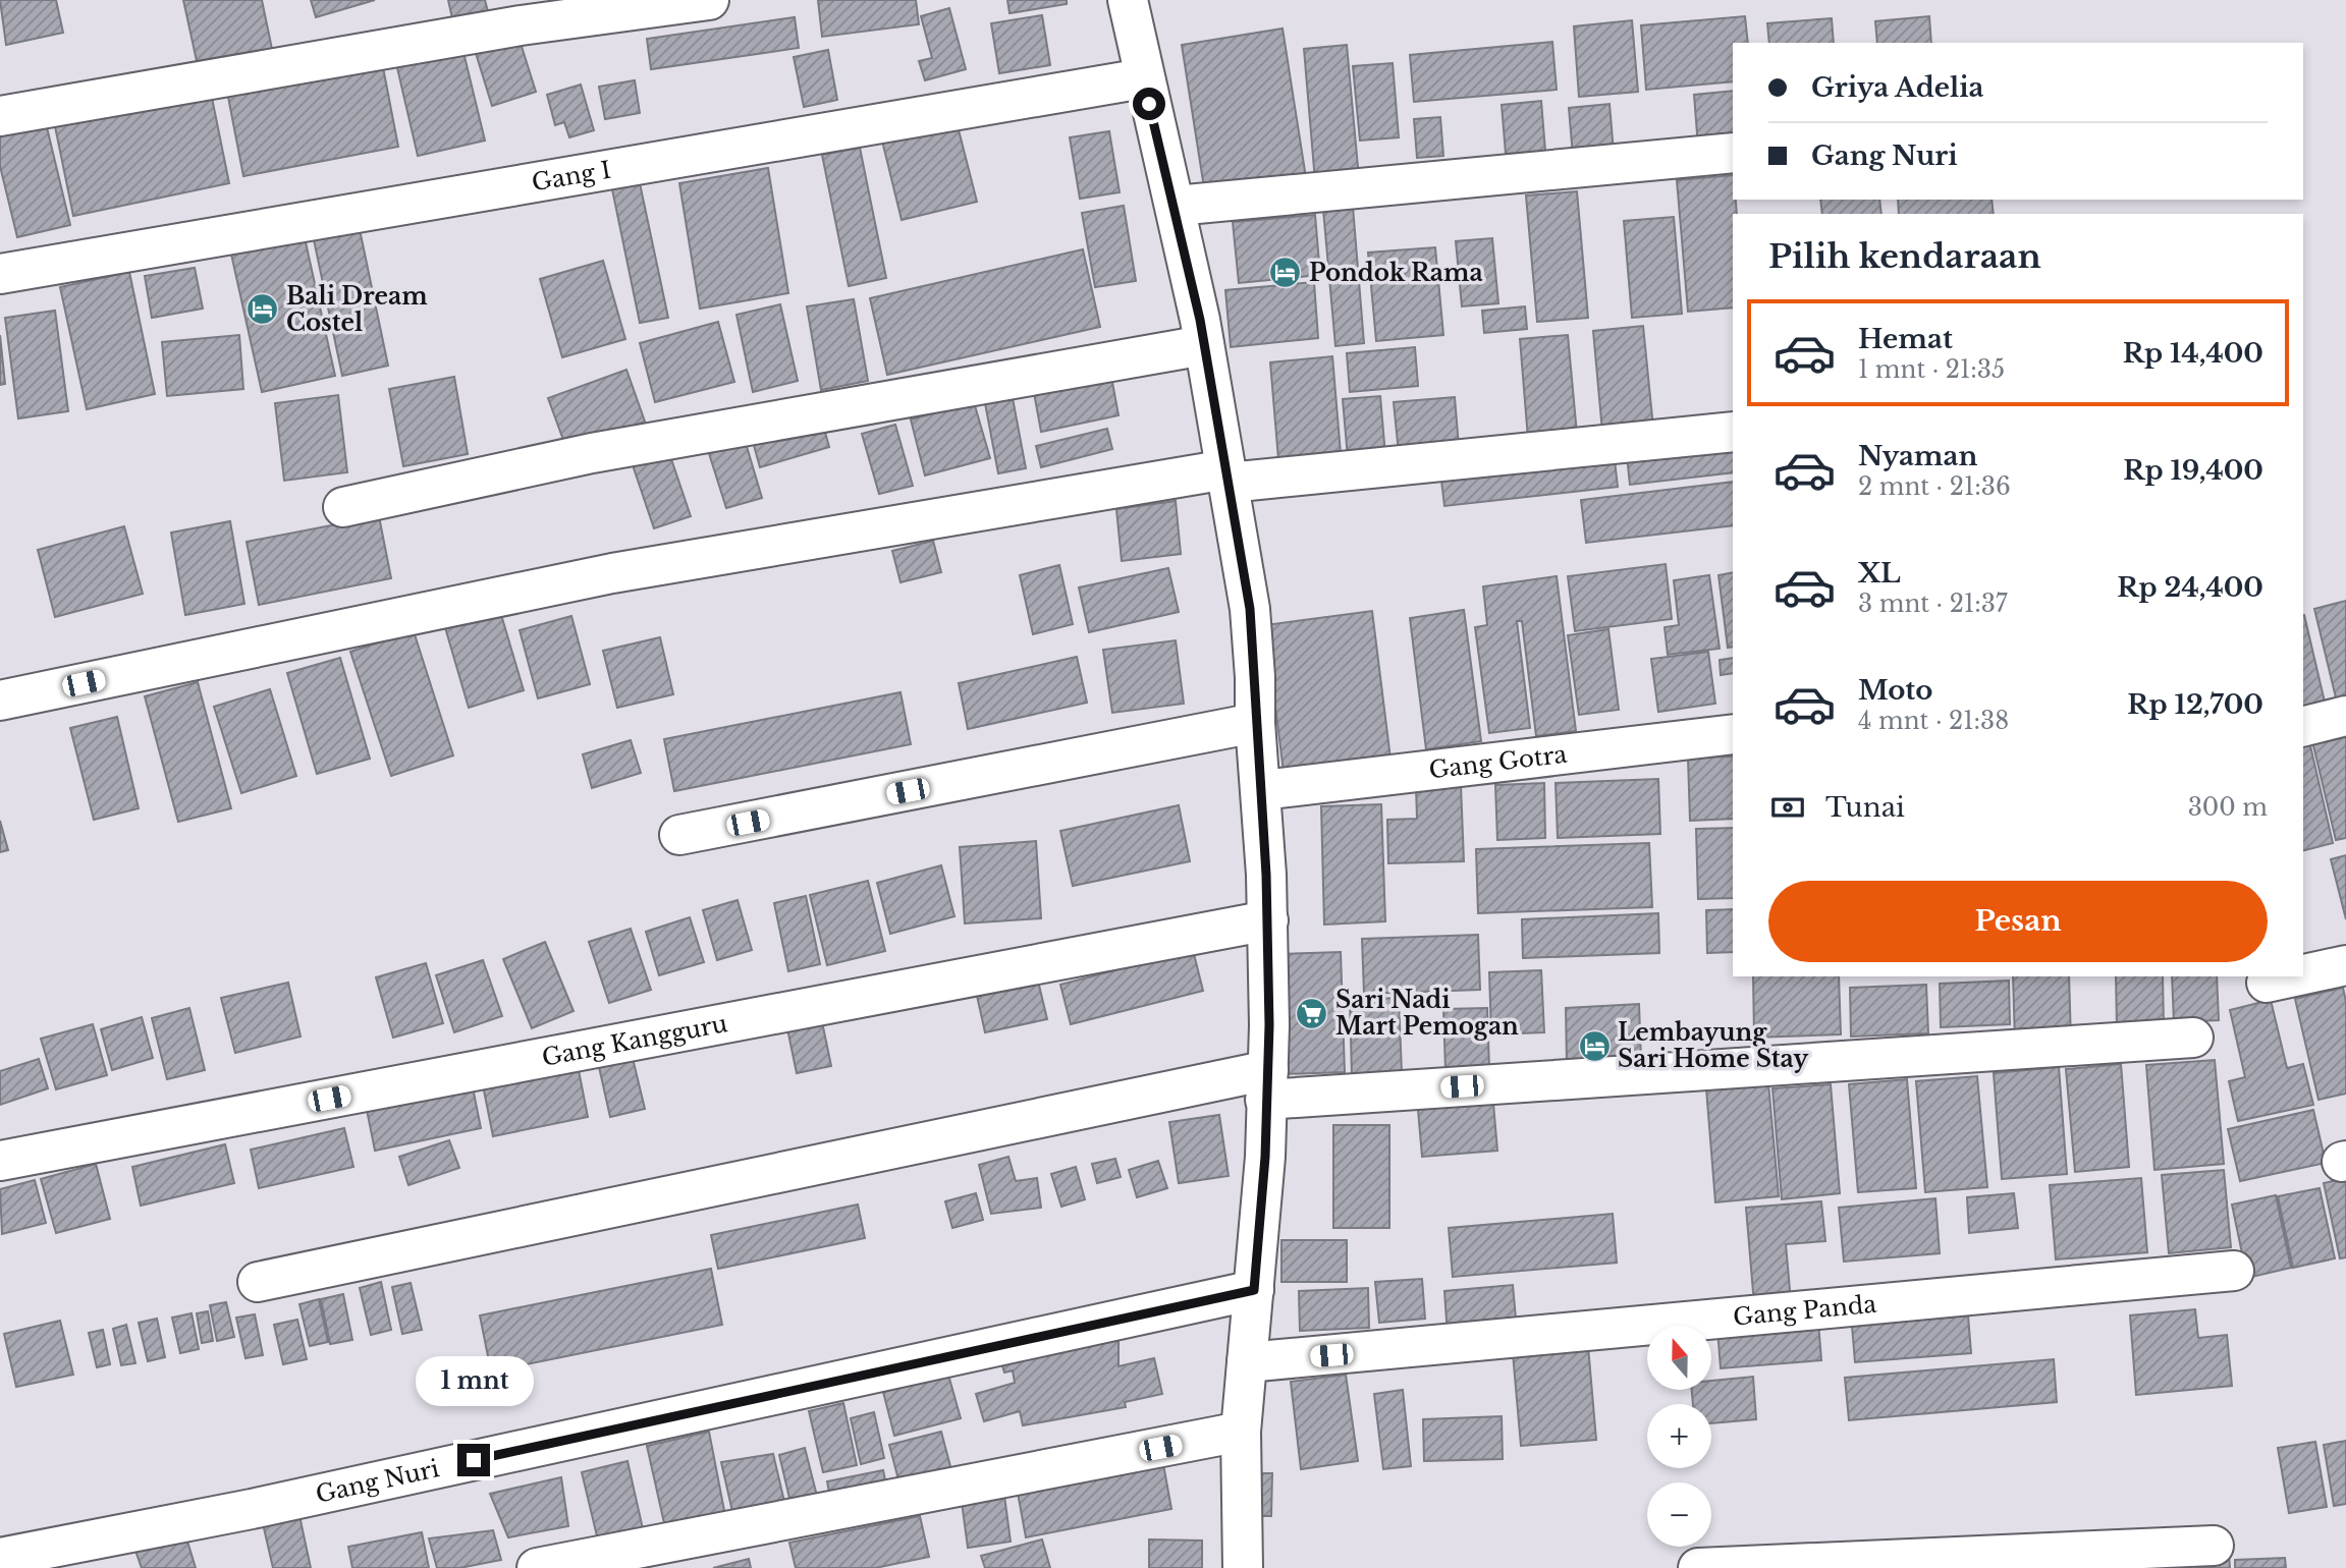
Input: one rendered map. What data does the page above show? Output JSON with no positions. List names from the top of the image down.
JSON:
{
  "streets": {
    "street": [
      "Gang I",
      "Gang Gotra",
      "Gang Kangguru",
      "Gang Panda",
      "Gang Nuri"
    ]
  },
  "places": {
    "hotel": ["Pondok Rama", "Bali Dream Costel", "Lembayung Sari Home Stay"],
    "supermarket": ["Sari Nadi Mart Pemogan"]
  },
  "north": "top",
  "page": {
    "banner": ["Griya Adelia", "Gang Nuri"],
    "heading": "Pilih kendaraan",
    "list": [
      {
        "name": "Hemat",
        "note": "1 mnt · 21:35",
        "value": "Rp 14,400"
      },
      {
        "name": "Nyaman",
        "note": "2 mnt · 21:36",
        "value": "Rp 19,400"
      },
      {
        "name": "XL",
        "note": "3 mnt · 21:37",
        "value": "Rp 24,400"
      },
      {
        "name": "Moto",
        "note": "4 mnt · 21:38",
        "value": "Rp 12,700"
      }
    ],
    "pay": ["Tunai", "300 m"],
    "buttons": "Pesan",
    "map_buttons": ["+", "−"],
    "bubble": "1 mnt"
  }
}
